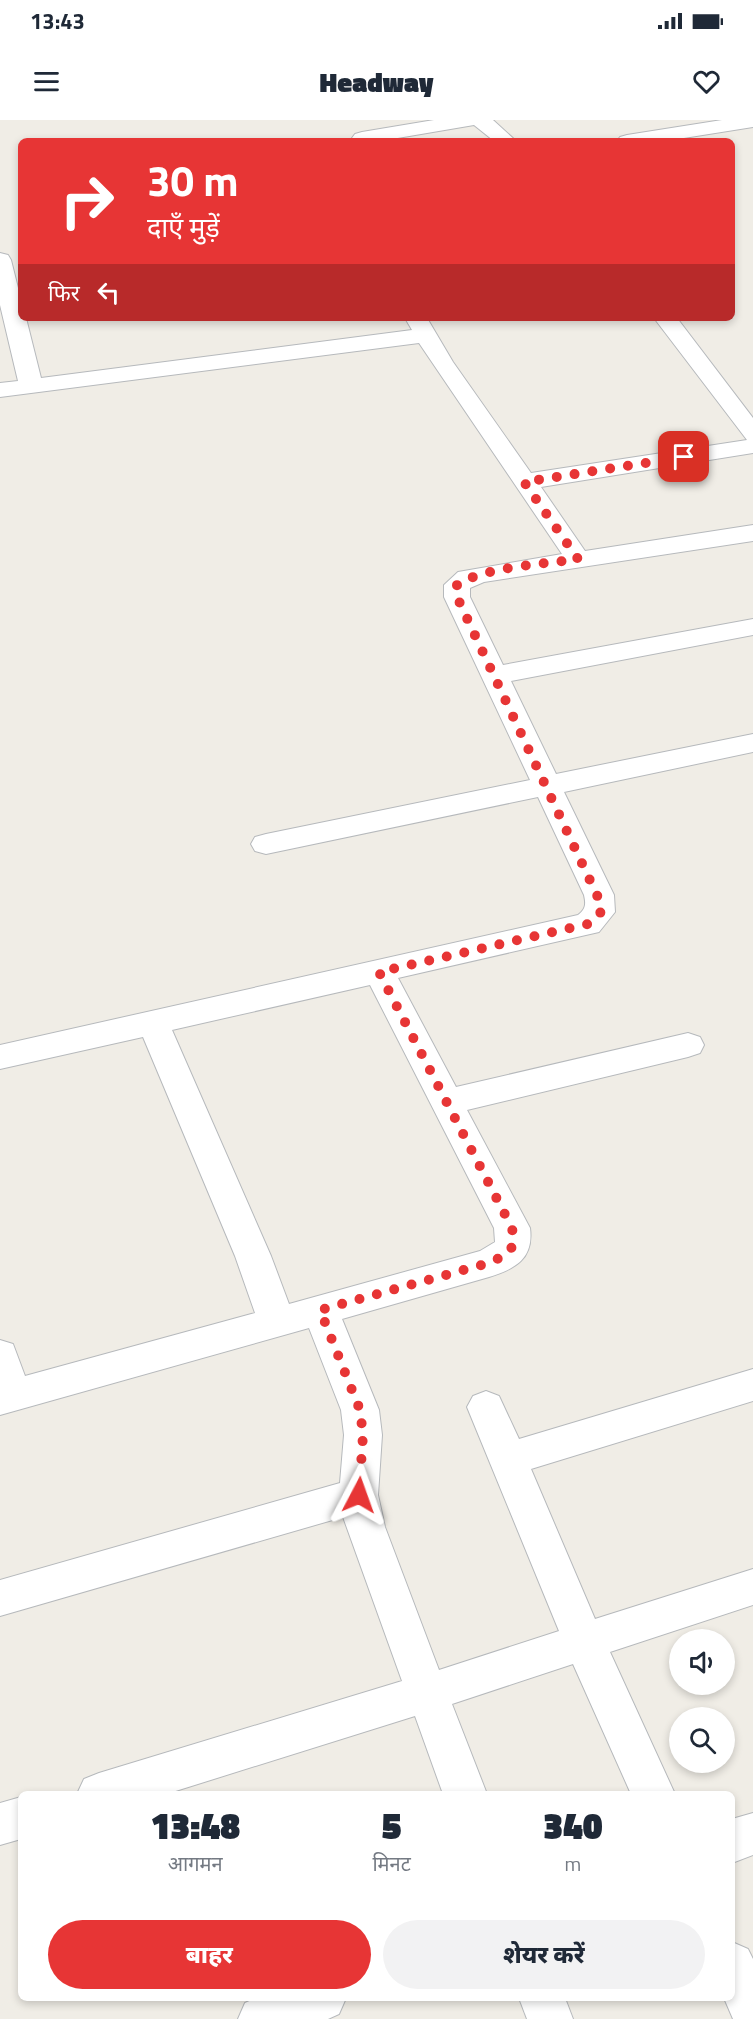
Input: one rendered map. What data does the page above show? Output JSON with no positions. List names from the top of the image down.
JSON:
{
  "page": {
    "status": "13:43",
    "header": "Headway",
    "turn": ["30 m", "दाएँ मुड़ें"],
    "then": "फिर",
    "eta": [
      "13:48",
      "आगमन",
      "5",
      "मिनट",
      "340",
      "m"
    ],
    "buttons": ["बाहर", "शेयर करें"]
  }
}
